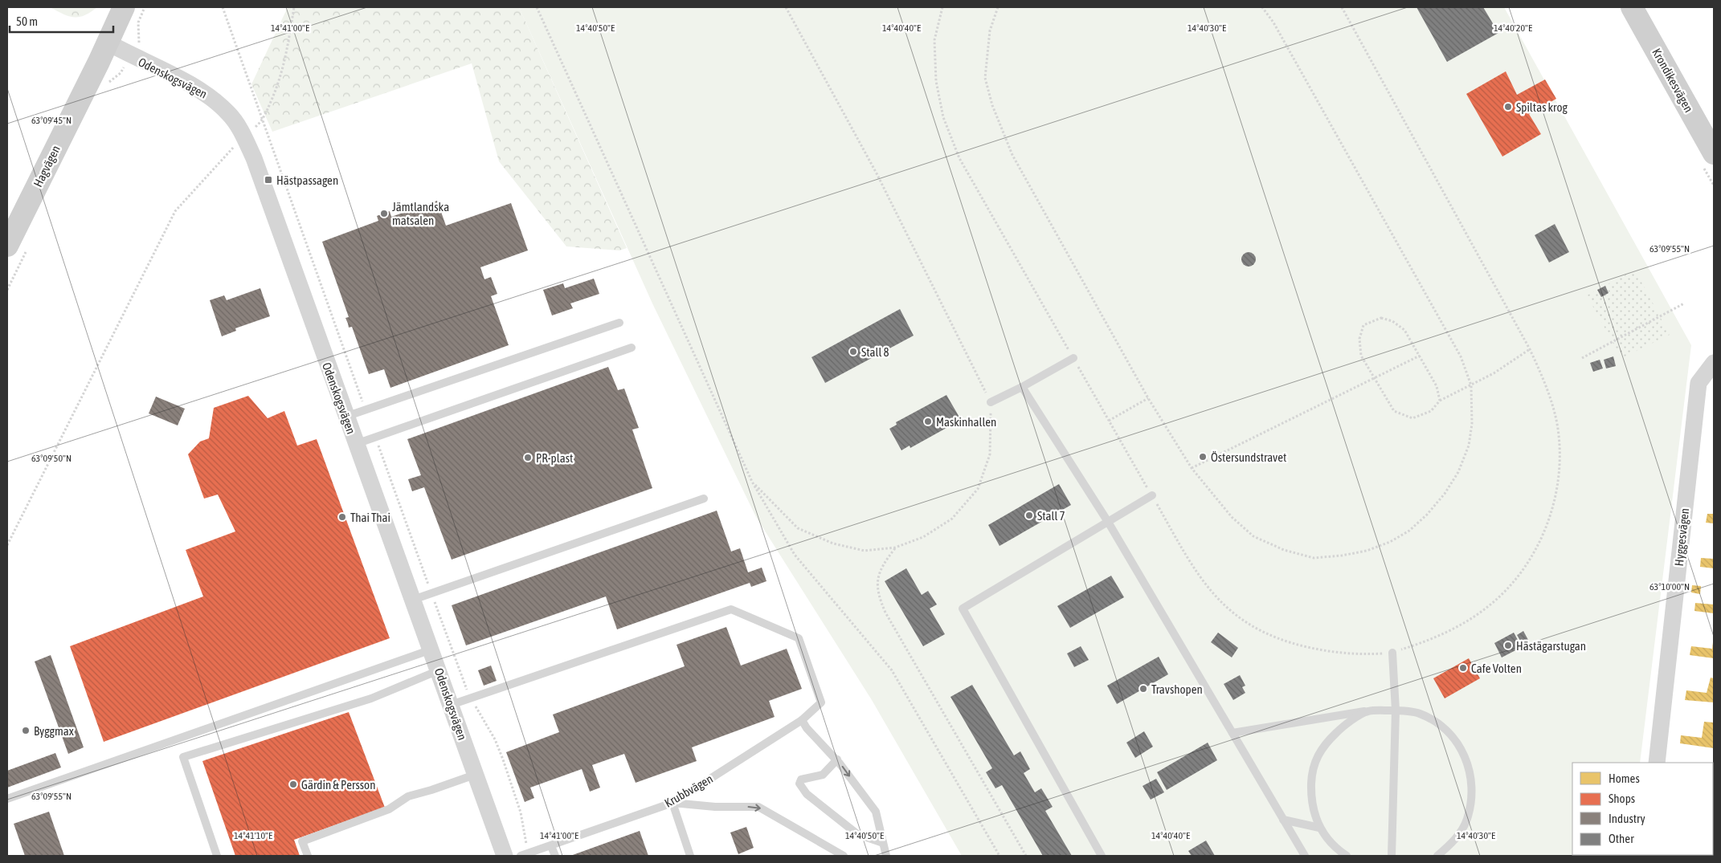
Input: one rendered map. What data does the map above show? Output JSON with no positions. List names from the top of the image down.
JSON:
{
  "streets": {
    "street": [
      "Odenskogsvägen",
      "Krondikesvägen",
      "Hagvägen",
      "Hyggesvägen"
    ],
    "lane": ["Krubbvägen"]
  },
  "crossings": [
    ["Odenskogsvägen", "Hagvägen"]
  ],
  "places": {
    "other": [
      "Spiltas krog",
      "Jämtlandska matsalen",
      "Stall 8",
      "Maskinhallen",
      "Östersundstravet",
      "PR-plast",
      "Stall 7",
      "Thai Thai",
      "Hästägarstugan",
      "Cafe Volten",
      "Travshopen",
      "Byggmax",
      "Gärdin & Persson"
    ],
    "transit": ["Hästpassagen"]
  },
  "legend": [
    "Homes",
    "Shops",
    "Industry",
    "Other"
  ],
  "scale_bar": "50 m",
  "coordinates": [
    "14°41'00\"E",
    "14°40'50\"E",
    "14°40'40\"E",
    "14°40'30\"E",
    "14°40'20\"E",
    "63°09'45\"N",
    "63°09'55\"N",
    "63°09'50\"N",
    "63°10'00\"N",
    "14°41'10\"E"
  ]
}
